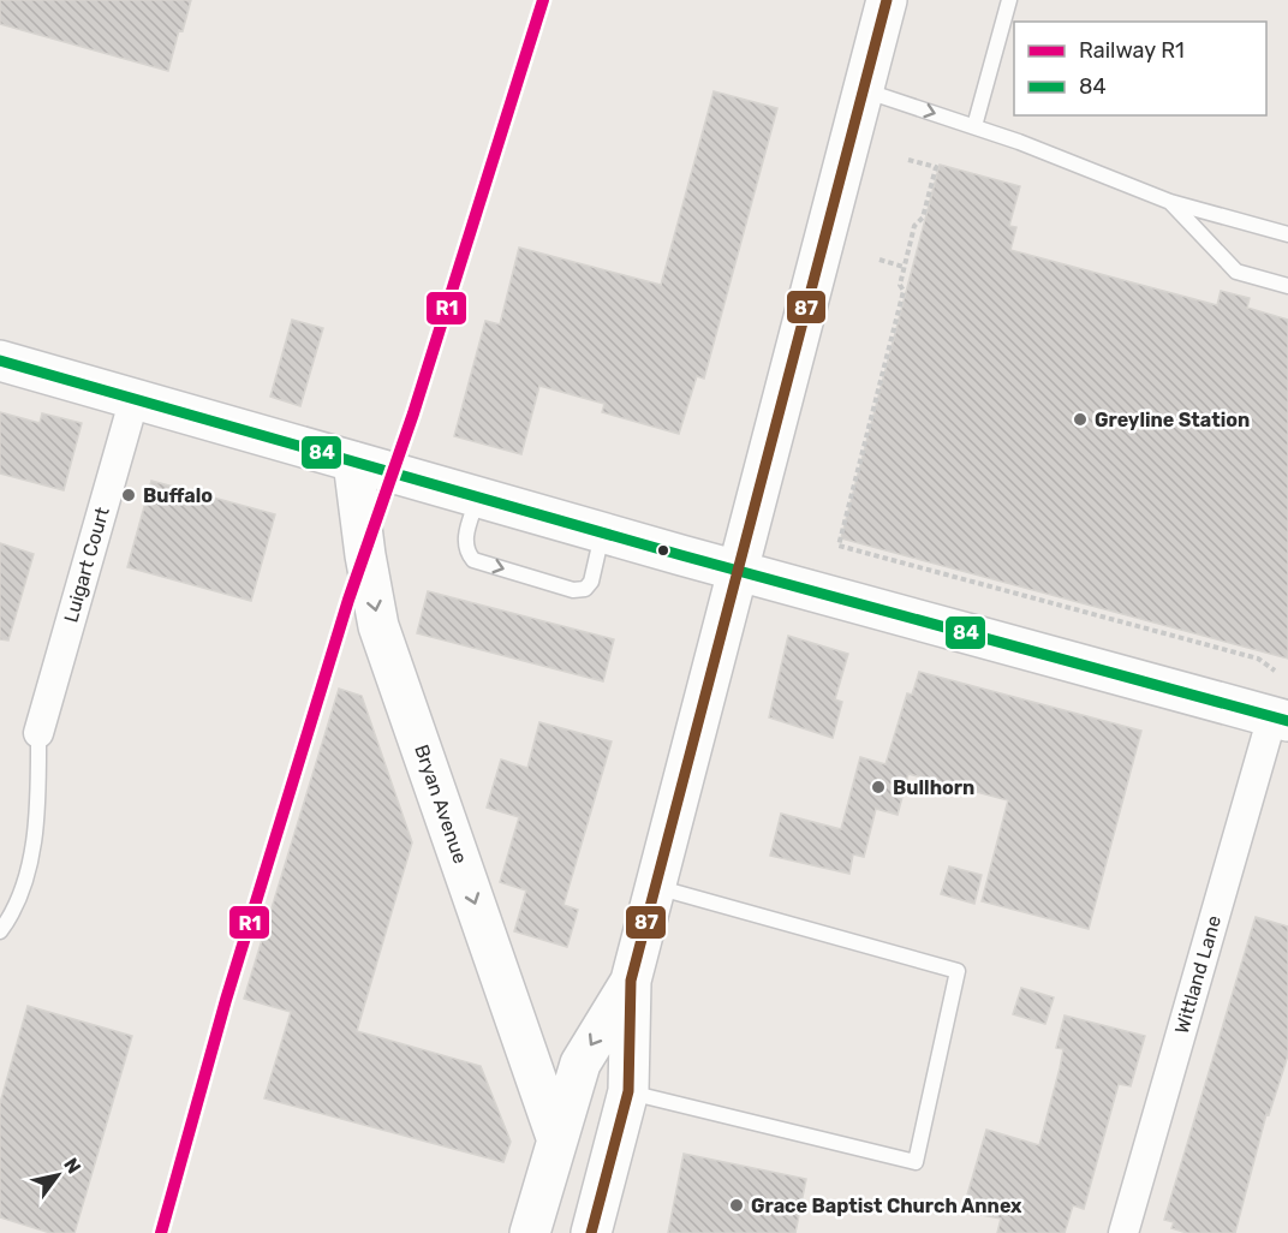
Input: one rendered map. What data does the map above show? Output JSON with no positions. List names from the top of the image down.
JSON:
{
  "streets": {
    "street": ["Luigart Court", "Bryan Avenue", "Wittland Lane"]
  },
  "one_way": ["Bryan Avenue"],
  "places": [
    "Greyline Station",
    "Buffalo",
    "Bullhorn",
    "Grace Baptist Church Annex"
  ],
  "lines": ["rail line R1", "transit line 87", "transit line 84"],
  "legend": ["Railway R1", "84"],
  "north": "top right"
}
